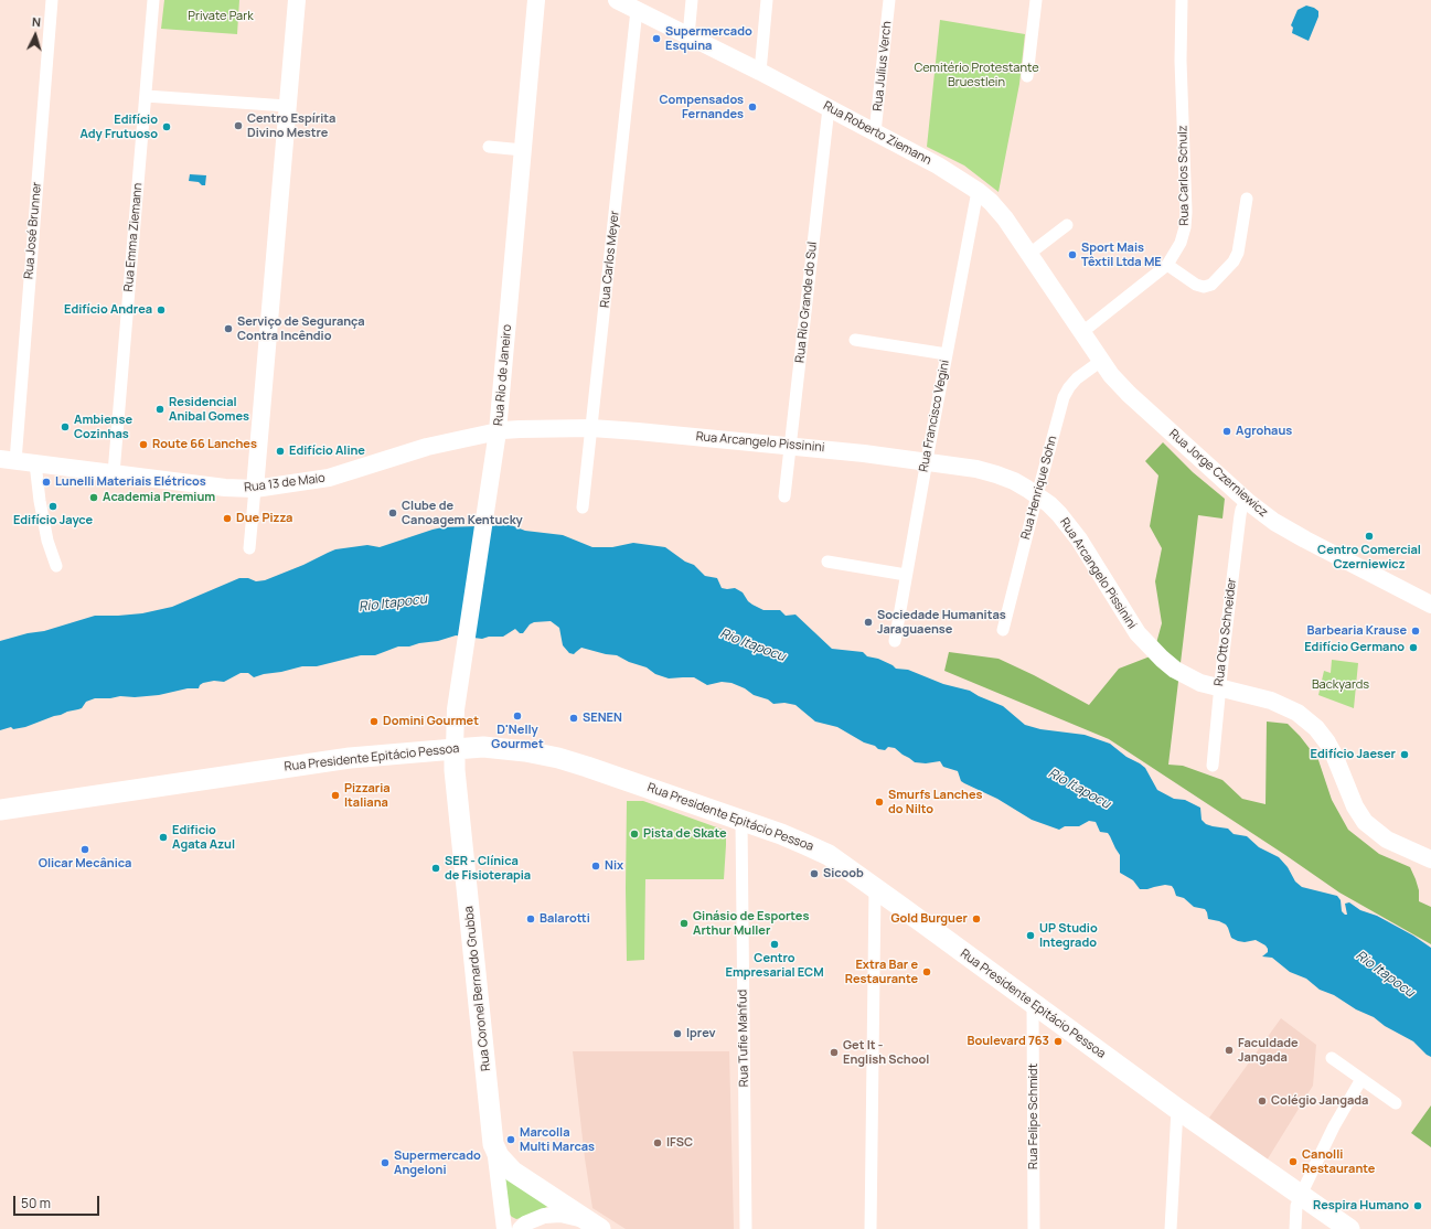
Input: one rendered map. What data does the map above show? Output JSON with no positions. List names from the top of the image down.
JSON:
{
  "streets": {
    "highway": ["Rua Presidente Epitácio Pessoa", "Rua Coronel Bernardo Grubba"],
    "main road": [
      "Rua Roberto Ziemann",
      "Rua Rio de Janeiro",
      "Rua Arcangelo Pissinini",
      "Rua Jorge Czerniewicz",
      "Rua 13 de Maio"
    ],
    "street": [
      "Rua Julius Verch",
      "Rua Carlos Schulz",
      "Rua José Brunner",
      "Rua Emma Ziemann",
      "Rua Carlos Meyer",
      "Rua Rio Grande do Sul",
      "Rua Francisco Vegini",
      "Rua Henrique Sohn",
      "Rua Otto Schneider",
      "Rua Tufie Mahfud",
      "Rua Felipe Schmidt"
    ]
  },
  "crossings": [
    ["Rua Julius Verch", "Rua Roberto Ziemann"],
    ["Rua Roberto Ziemann", "Rua Carlos Schulz"],
    ["Rua Roberto Ziemann", "Rua Carlos Meyer"],
    ["Rua Roberto Ziemann", "Rua Rio Grande do Sul"],
    ["Rua Roberto Ziemann", "Rua Francisco Vegini"],
    ["Rua Roberto Ziemann", "Rua Jorge Czerniewicz"],
    ["Rua Carlos Schulz", "Rua Jorge Czerniewicz"],
    ["Rua José Brunner", "Rua 13 de Maio"],
    ["Rua Emma Ziemann", "Rua 13 de Maio"],
    ["Rua Carlos Meyer", "Rua Arcangelo Pissinini"],
    ["Rua Rio Grande do Sul", "Rua Arcangelo Pissinini"],
    ["Rua Rio de Janeiro", "Rua Arcangelo Pissinini"],
    ["Rua Rio de Janeiro", "Rua 13 de Maio"],
    ["Rua Rio de Janeiro", "Rua Presidente Epitácio Pessoa"],
    ["Rua Rio de Janeiro", "Rua Coronel Bernardo Grubba"],
    ["Rua Francisco Vegini", "Rua Arcangelo Pissinini"],
    ["Rua Arcangelo Pissinini", "Rua 13 de Maio"],
    ["Rua Arcangelo Pissinini", "Rua Henrique Sohn"],
    ["Rua Arcangelo Pissinini", "Rua Otto Schneider"],
    ["Rua Jorge Czerniewicz", "Rua Henrique Sohn"],
    ["Rua Jorge Czerniewicz", "Rua Otto Schneider"],
    ["Rua Presidente Epitácio Pessoa", "Rua Coronel Bernardo Grubba"],
    ["Rua Presidente Epitácio Pessoa", "Rua Tufie Mahfud"],
    ["Rua Presidente Epitácio Pessoa", "Rua Felipe Schmidt"]
  ],
  "water": ["Rio Itapocu"],
  "parks": ["Private Park", "Cemitério Protestante Bruestlein", "Backyards"],
  "places": [
    "Supermercado Esquina",
    "Compensados Fernandes",
    "Centro Espírita Divino Mestre",
    "Edifício Ady Frutuoso",
    "Sport Mais Têxtil Ltda ME",
    "Edifício Andrea",
    "Serviço de Segurança Contra Incêndio",
    "Residencial Anibal Gomes",
    "Ambiense Cozinhas",
    "Agrohaus",
    "Route 66 Lanches",
    "Edifício Aline",
    "Lunelli Materiais Elétricos",
    "Academia Premium",
    "Edifício Jayce",
    "Clube de Canoagem Kentucky",
    "Due Pizza",
    "Centro Comercial Czerniewicz",
    "Sociedade Humanitas Jaraguaense",
    "Barbearia Krause",
    "Edifício Germano",
    "D'Nelly Gourmet",
    "SENEN",
    "Domini Gourmet",
    "Edifício Jaeser",
    "Pizzaria Italiana",
    "Smurfs Lanches do Nilto",
    "Pista de Skate",
    "Edificio Agata Azul",
    "Olicar Mecânica",
    "Nix",
    "SER - Clínica de Fisioterapia",
    "Sicoob",
    "Balarotti",
    "Gold Burguer",
    "Ginásio de Esportes Arthur Muller",
    "UP Studio Integrado",
    "Centro Empresarial ECM",
    "Extra Bar e Restaurante",
    "Iprev",
    "Boulevard 763",
    "Faculdade Jangada",
    "Get It - English School",
    "Colégio Jangada",
    "Marcolla Multi Marcas",
    "IFSC",
    "Canolli Restaurante",
    "Supermercado Angeloni",
    "Respira Humano"
  ],
  "scale_bar": "50 m",
  "north": "top"
}
